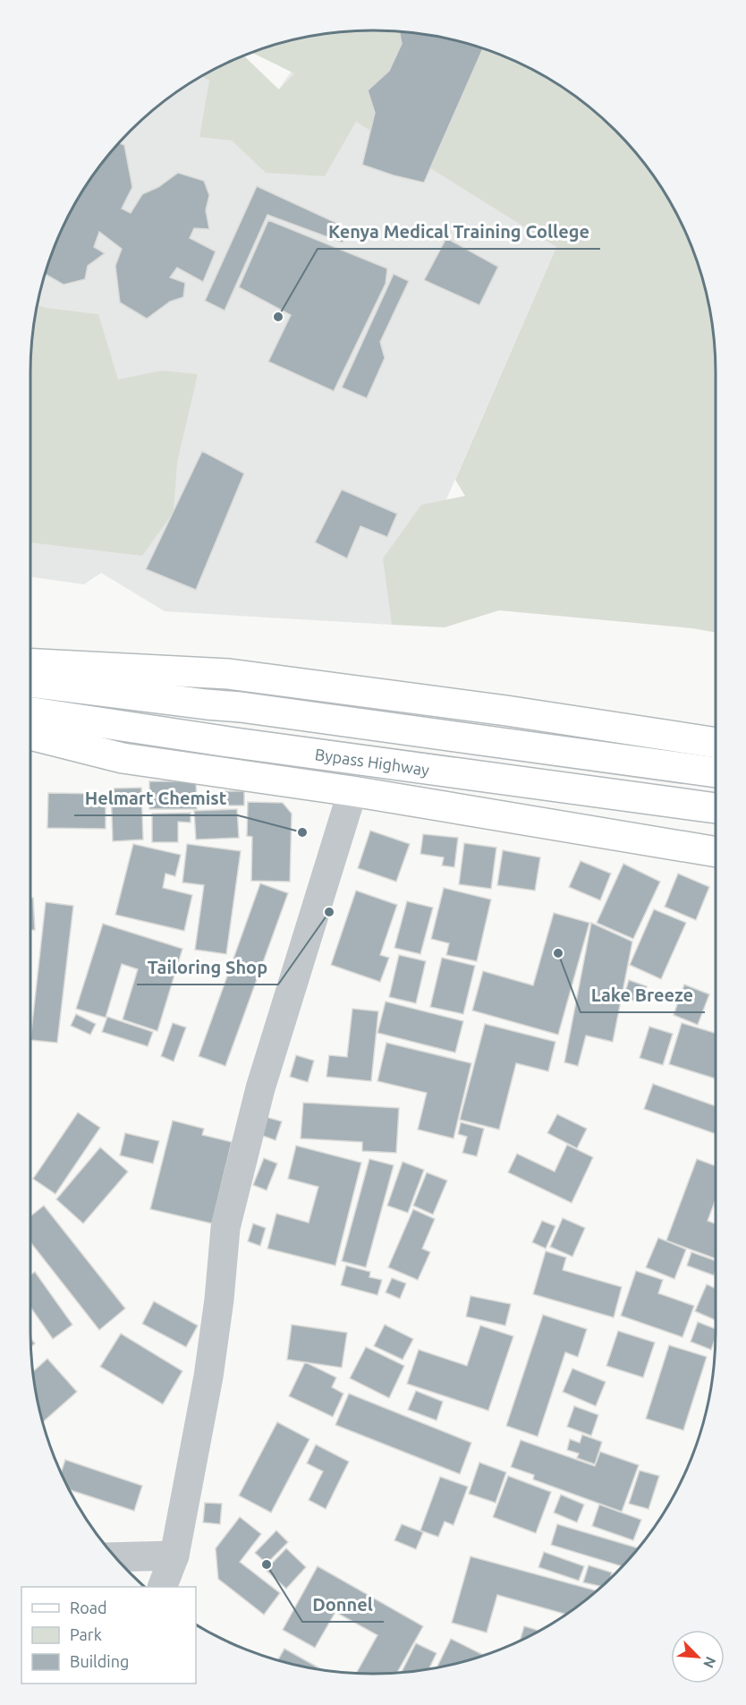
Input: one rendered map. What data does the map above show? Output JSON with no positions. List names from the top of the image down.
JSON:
{
  "streets": {
    "main road": ["Bypass Highway"]
  },
  "places": [
    "Kenya Medical Training College",
    "Helmart Chemist",
    "Tailoring Shop",
    "Lake Breeze",
    "Donnel"
  ],
  "legend": ["Road", "Park", "Building"],
  "north": "bottom right"
}
